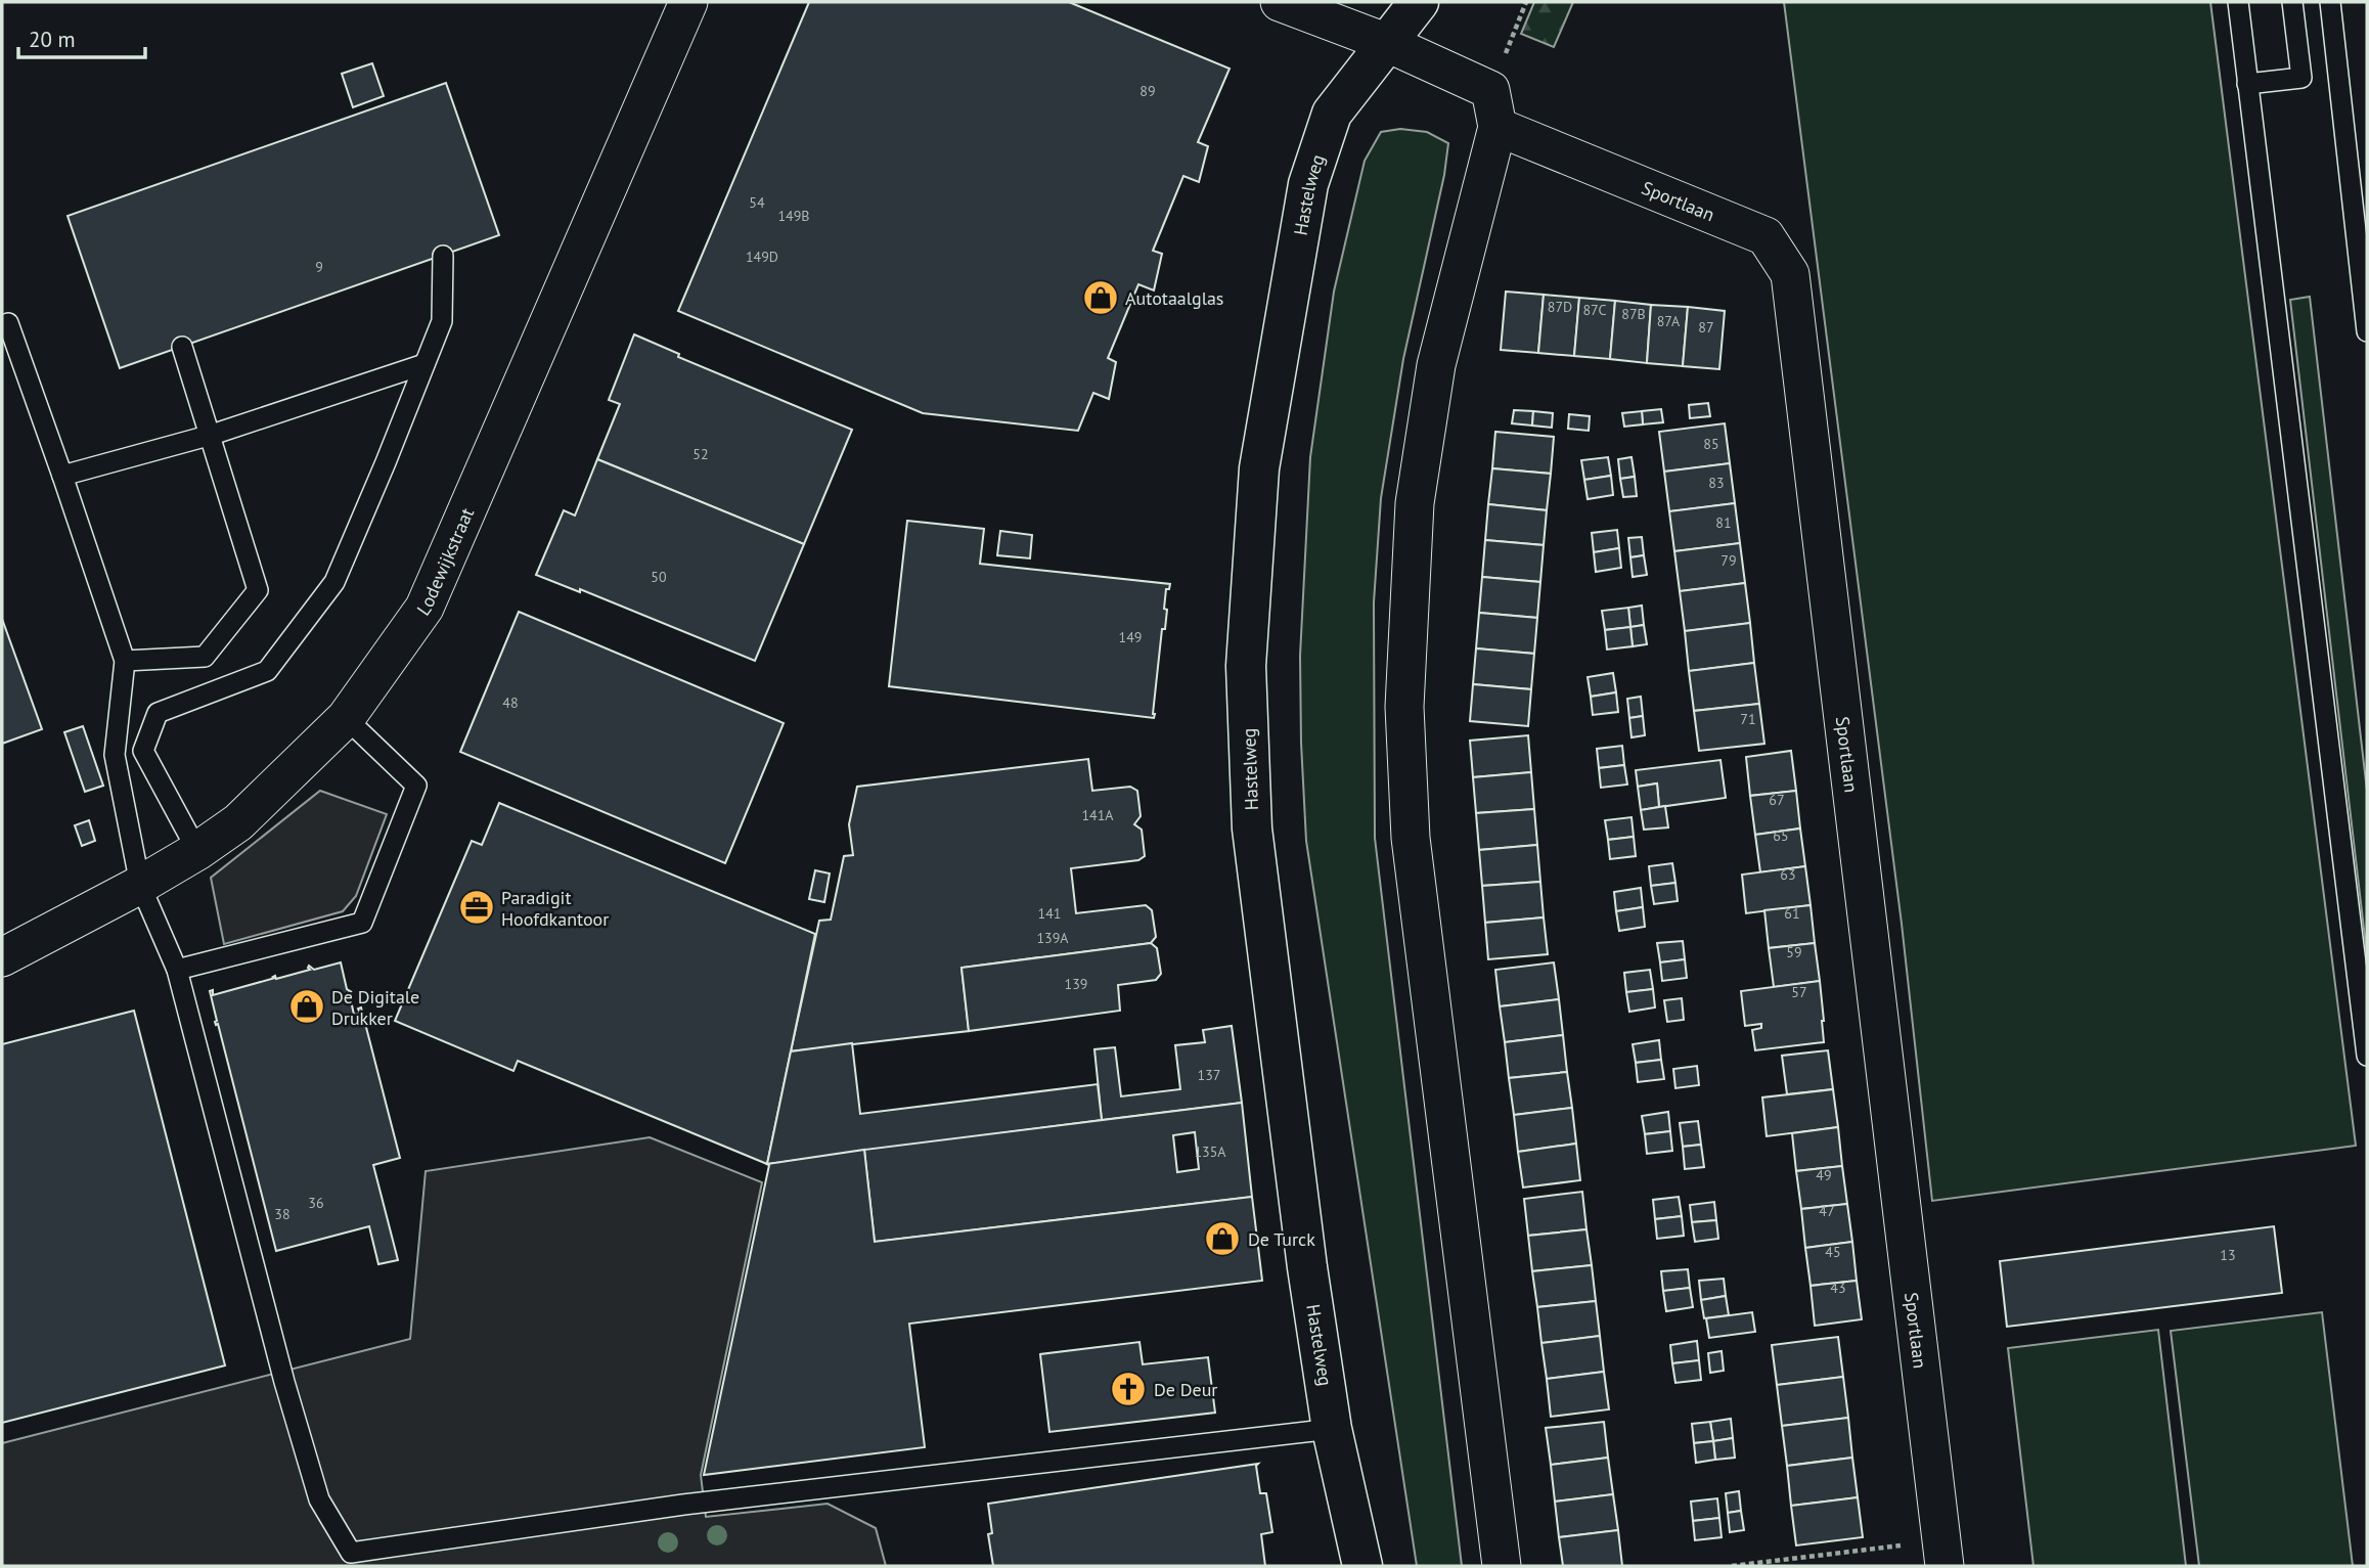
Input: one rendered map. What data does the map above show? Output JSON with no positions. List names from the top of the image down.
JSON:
{
  "streets": {
    "street": ["Hastelweg", "Sportlaan", "Lodewijkstraat"]
  },
  "places": {
    "shop": ["Autotaalglas", "De Digitale Drukker", "De Turck"],
    "office": ["Paradigit Hoofdkantoor"],
    "church": ["De Deur"]
  },
  "house_numbers": [
    "89",
    "54",
    "149B",
    "149D",
    "9",
    "87D",
    "87C",
    "87B",
    "87A",
    "87",
    "85",
    "52",
    "83",
    "81",
    "79",
    "50",
    "149",
    "48",
    "71",
    "67",
    "141A",
    "65",
    "63",
    "141",
    "61",
    "139A",
    "59",
    "139",
    "57",
    "137",
    "135A",
    "49",
    "36",
    "47",
    "38",
    "45",
    "13",
    "43"
  ],
  "scale_bar": "20 m"
}
